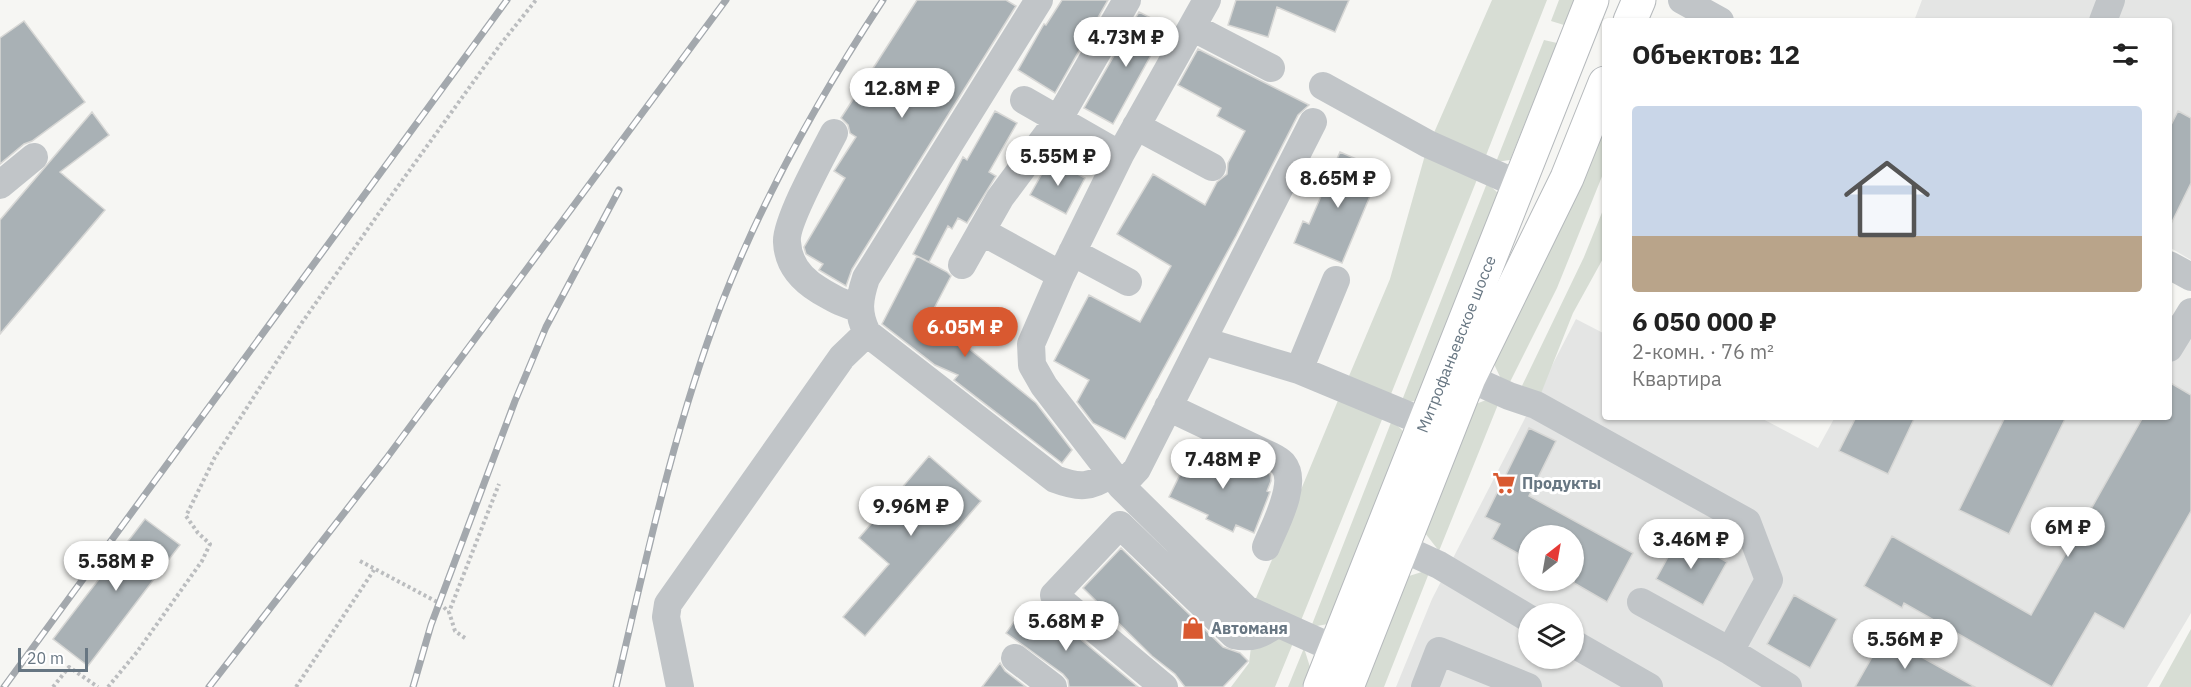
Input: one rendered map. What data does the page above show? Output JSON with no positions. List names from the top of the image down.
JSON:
{
  "streets": {
    "main road": ["Митрофаньевское шоссе"]
  },
  "places": {
    "supermarket": ["Продукты"],
    "shop": ["Автоманя"]
  },
  "scale_bar": "20 m",
  "north": "top right",
  "page": {
    "price": [
      "4.73M ₽",
      "12.8M ₽",
      "5.55M ₽",
      "8.65M ₽",
      "6.05M ₽",
      "7.48M ₽",
      "9.96M ₽",
      "6M ₽",
      "3.46M ₽",
      "5.58M ₽",
      "5.68M ₽",
      "5.56M ₽"
    ],
    "heading": "Объектов: 12",
    "list": [
      {
        "name": "6 050 000 ₽",
        "note": "2-комн. · 76 m² · Квартира"
      }
    ],
    "scale": "20 m"
  }
}
